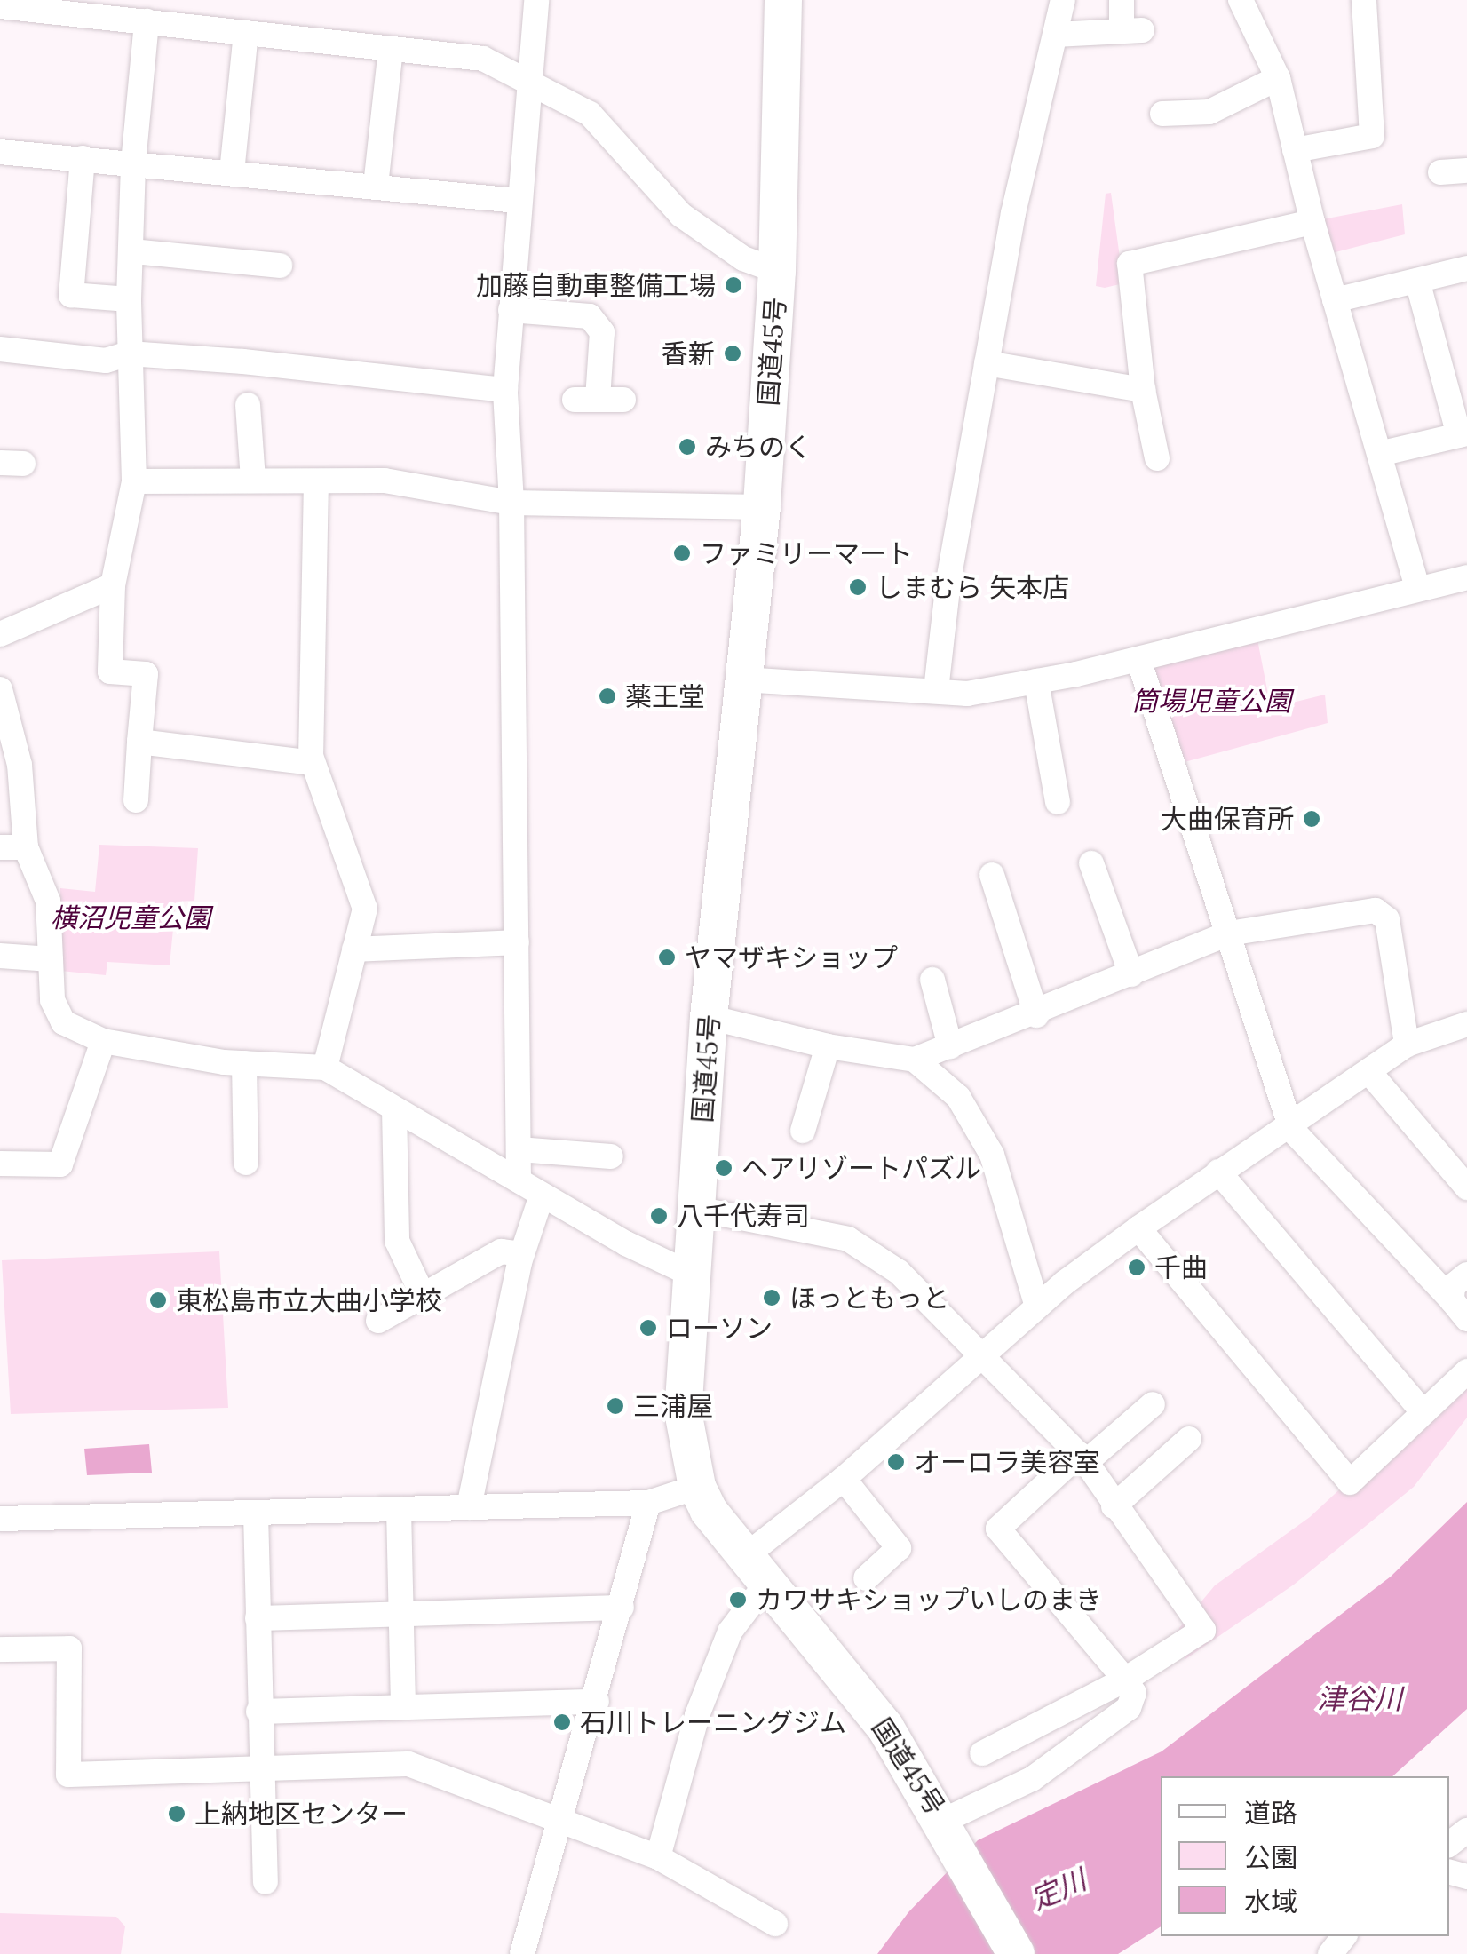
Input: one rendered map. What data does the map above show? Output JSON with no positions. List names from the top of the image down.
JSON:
{
  "streets": {
    "highway": ["国道45号"]
  },
  "water": ["津谷川", "定川"],
  "parks": ["筒場児童公園", "横沼児童公園"],
  "places": [
    "加藤自動車整備工場",
    "香新",
    "みちのく",
    "ファミリーマート",
    "しまむら 矢本店",
    "薬王堂",
    "大曲保育所",
    "ヤマザキショップ",
    "ヘアリゾートパズル",
    "八千代寿司",
    "千曲",
    "ほっともっと",
    "東松島市立大曲小学校",
    "ローソン",
    "三浦屋",
    "オーロラ美容室",
    "カワサキショップいしのまき",
    "石川トレーニングジム",
    "上納地区センター"
  ],
  "legend": ["道路", "公園", "水域"]
}
